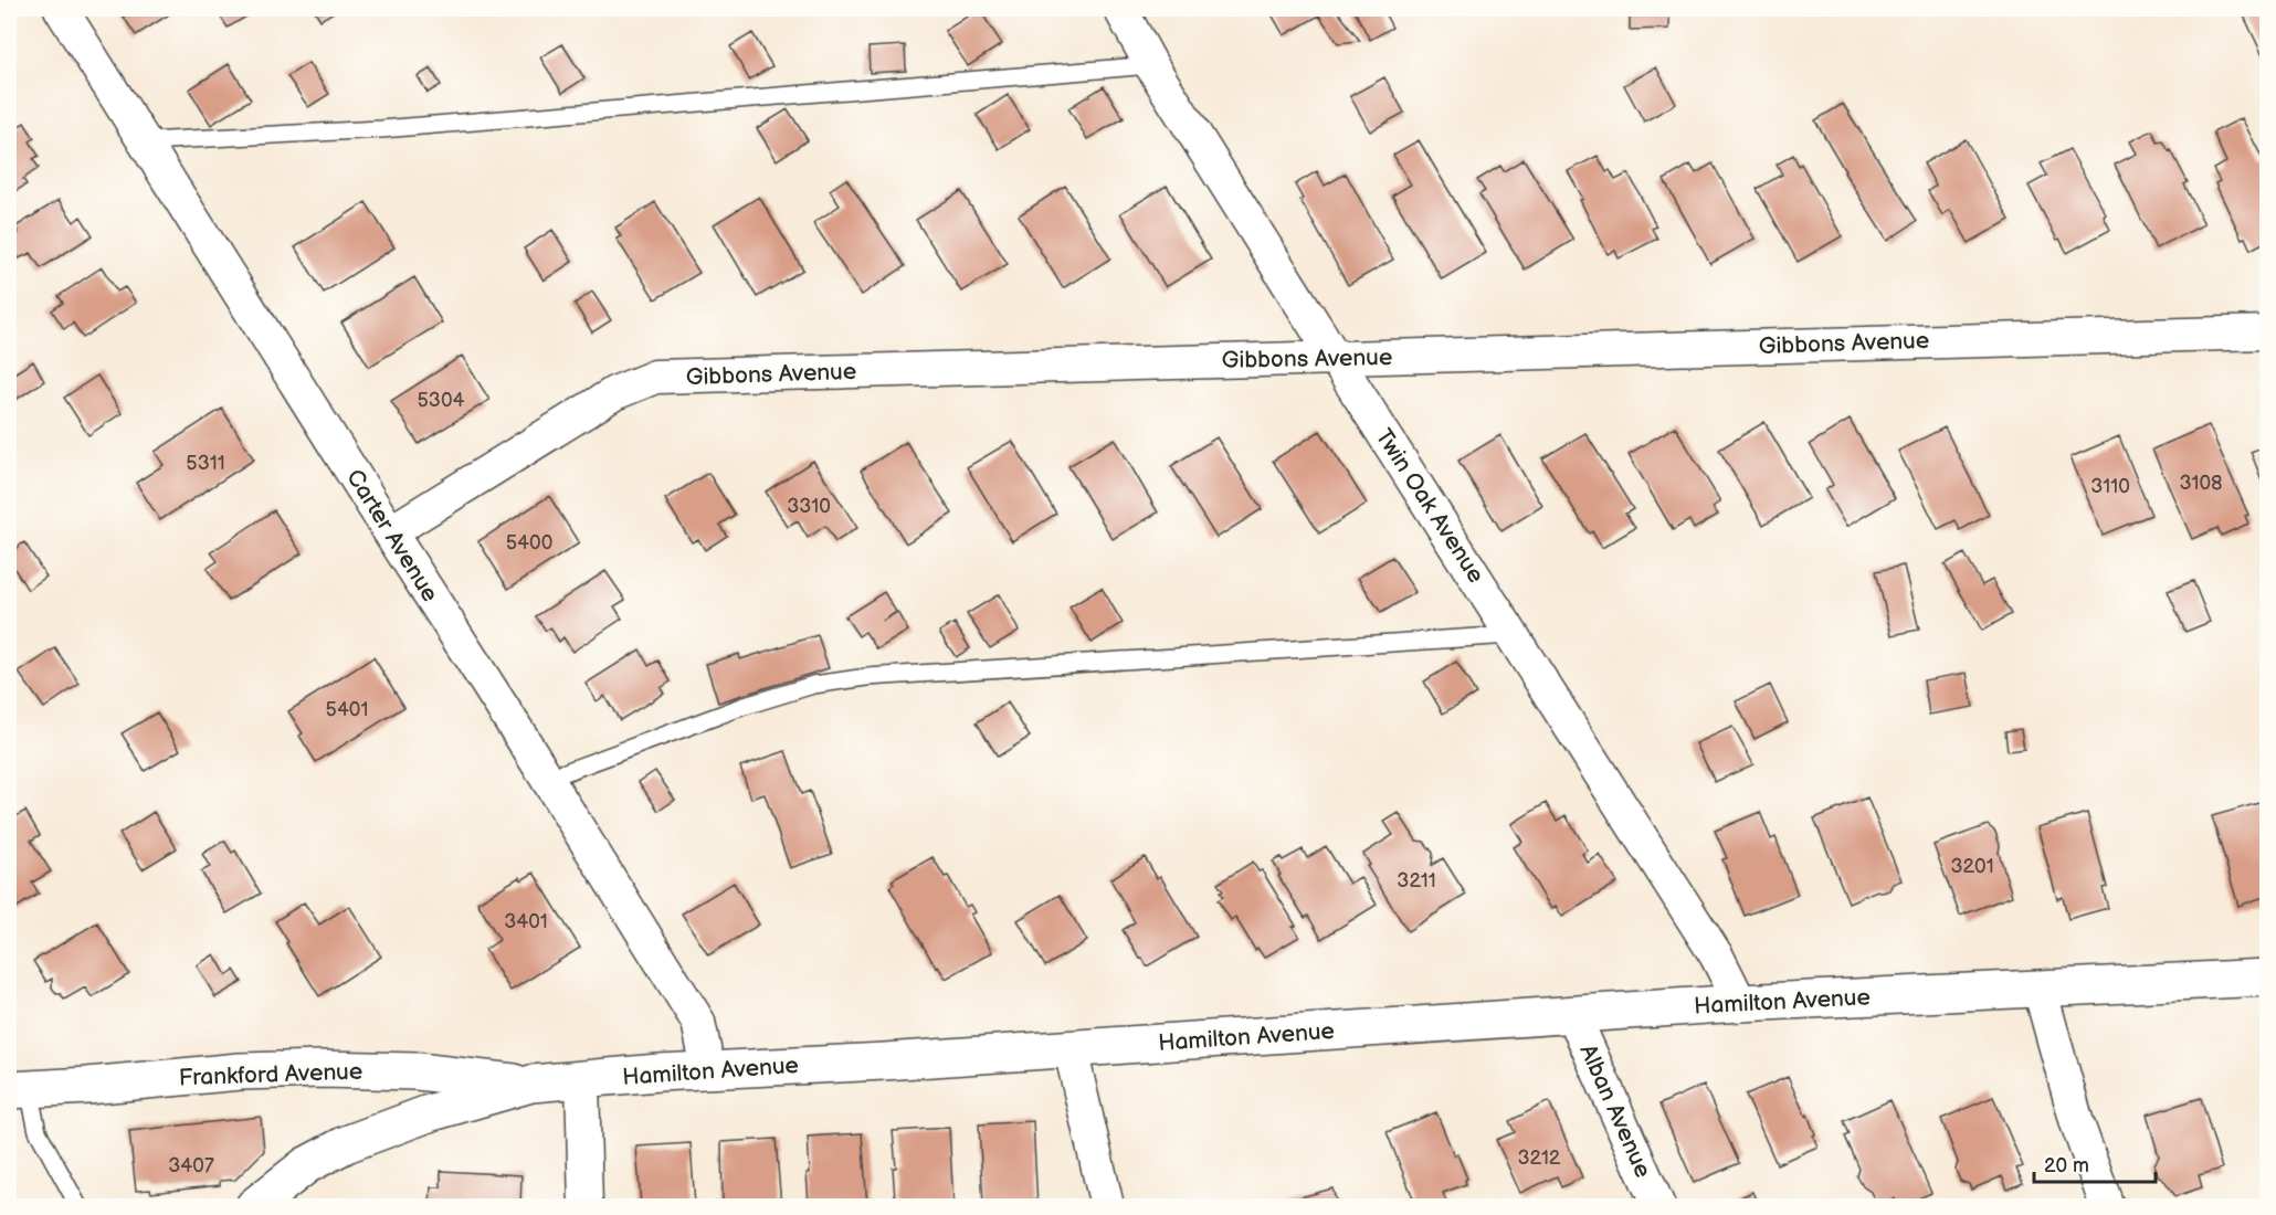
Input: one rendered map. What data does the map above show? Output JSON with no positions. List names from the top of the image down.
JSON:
{
  "streets": {
    "street": [
      "Gibbons Avenue",
      "Twin Oak Avenue",
      "Carter Avenue",
      "Hamilton Avenue",
      "Frankford Avenue",
      "Alban Avenue"
    ]
  },
  "crossings": [
    ["Gibbons Avenue", "Twin Oak Avenue"],
    ["Gibbons Avenue", "Carter Avenue"],
    ["Twin Oak Avenue", "Hamilton Avenue"],
    ["Carter Avenue", "Hamilton Avenue"],
    ["Hamilton Avenue", "Frankford Avenue"],
    ["Hamilton Avenue", "Alban Avenue"]
  ],
  "house_numbers": [
    "5304",
    "5311",
    "3108",
    "3110",
    "3310",
    "5400",
    "5401",
    "3201",
    "3211",
    "3401",
    "3212",
    "3407"
  ],
  "scale_bar": "20 m"
}
